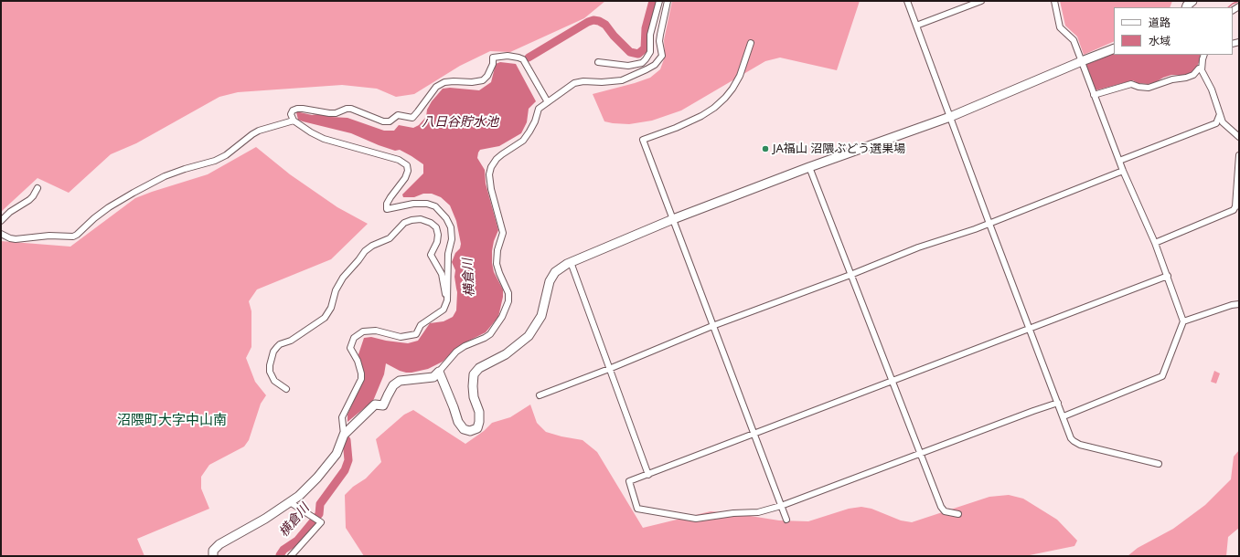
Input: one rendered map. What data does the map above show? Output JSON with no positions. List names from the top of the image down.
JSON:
{
  "districts": ["沼隈町大字中山南"],
  "water": ["八日谷貯水池", "横倉川"],
  "places": ["JA福山 沼隈ぶどう選果場"],
  "legend": ["道路", "水域"]
}
